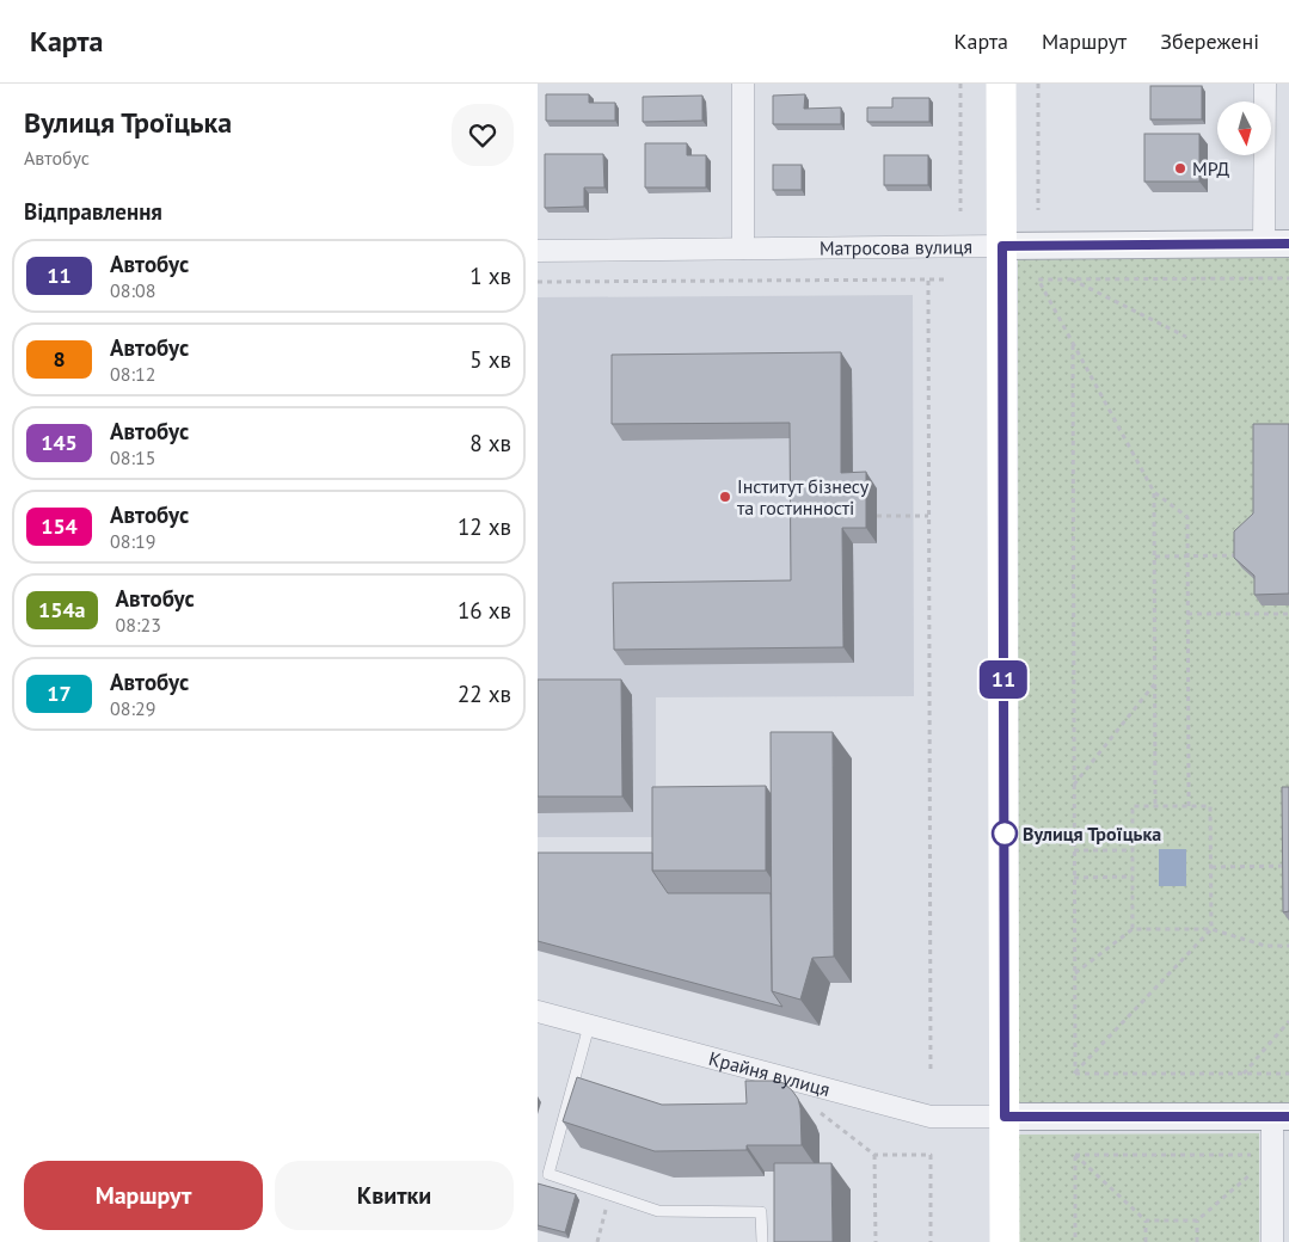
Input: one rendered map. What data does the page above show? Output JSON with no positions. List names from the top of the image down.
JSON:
{
  "streets": {
    "street": ["Матросова вулиця", "Крайня вулиця"]
  },
  "places": ["МРД", "Інститут бізнесу та гостинності", "Вулиця Троїцька"],
  "lines": ["bus line 11"],
  "north": "bottom",
  "page": {
    "header": "Карта",
    "nav": ["Карта", "Маршрут", "Збережені"],
    "heading": [
      ["Вулиця Троїцька", "Автобус"],
      "Відправлення"
    ],
    "on_map": "11",
    "list": [
      {
        "mark": "11",
        "name": "Автобус",
        "note": "08:08",
        "value": "1 хв"
      },
      {
        "mark": "8",
        "name": "Автобус",
        "note": "08:12",
        "value": "5 хв"
      },
      {
        "mark": "145",
        "name": "Автобус",
        "note": "08:15",
        "value": "8 хв"
      },
      {
        "mark": "154",
        "name": "Автобус",
        "note": "08:19",
        "value": "12 хв"
      },
      {
        "mark": "154а",
        "name": "Автобус",
        "note": "08:23",
        "value": "16 хв"
      },
      {
        "mark": "17",
        "name": "Автобус",
        "note": "08:29",
        "value": "22 хв"
      }
    ],
    "buttons": ["Маршрут", "Квитки"]
  }
}
